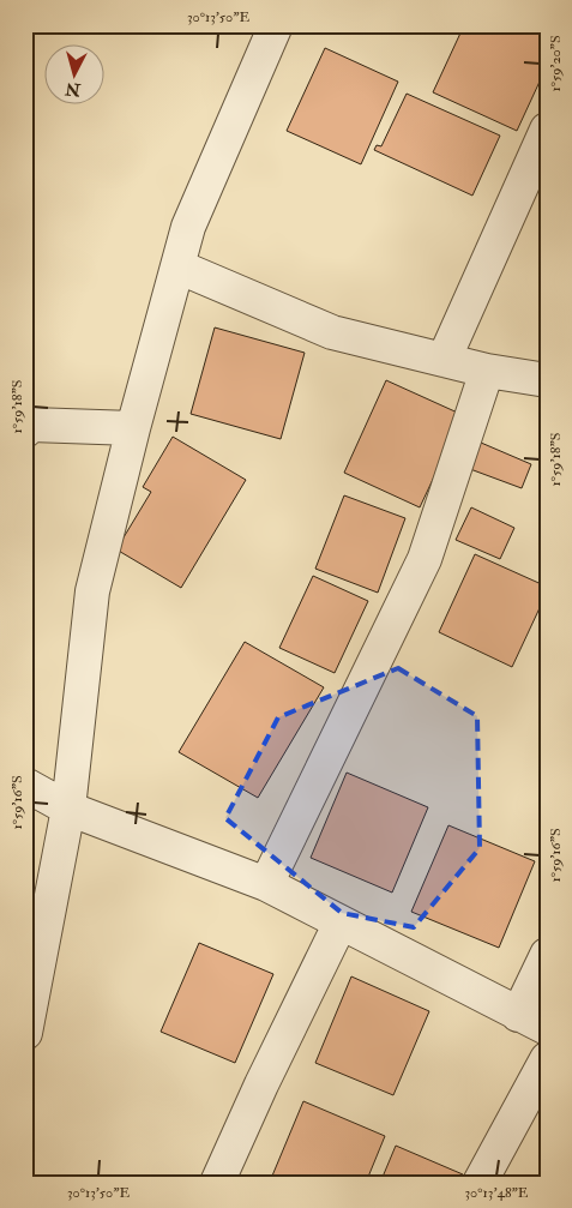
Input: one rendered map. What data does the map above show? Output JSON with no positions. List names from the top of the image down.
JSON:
{
  "north": "bottom",
  "coordinates": [
    "30°13'50\"E",
    "1°59'20\"S",
    "1°59'18\"S",
    "1°59'16\"S",
    "30°13'48\"E"
  ]
}
